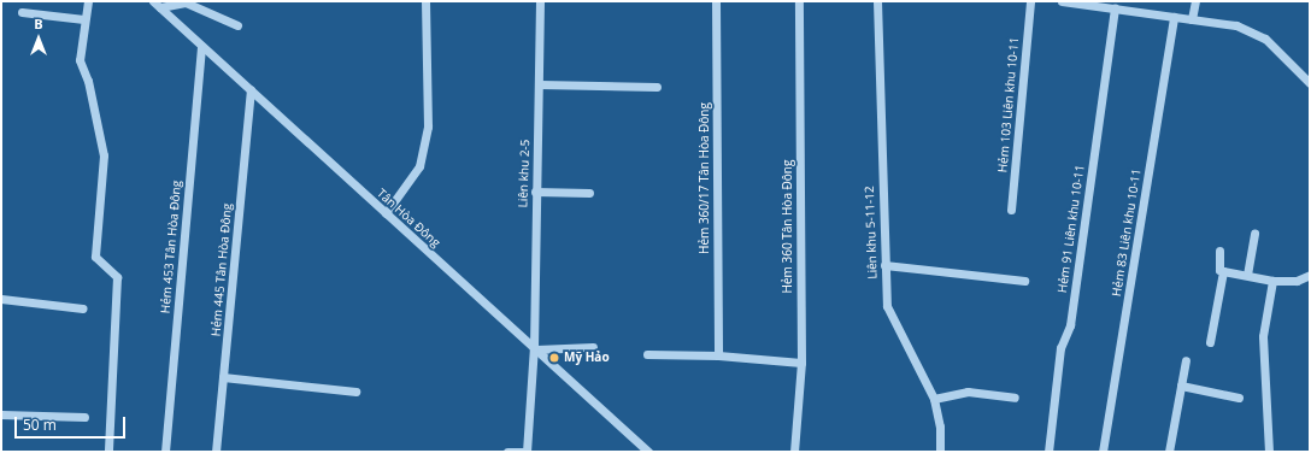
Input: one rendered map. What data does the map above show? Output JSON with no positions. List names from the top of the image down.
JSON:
{
  "streets": {
    "street": [
      "Hẻm 103 Liên khu 10-11",
      "Liên khu 2-5",
      "Hẻm 360/17 Tân Hòa Đông",
      "Tân Hòa Đông",
      "Hẻm 360 Tân Hòa Đông",
      "Hẻm 91 Liên khu 10-11",
      "Liên khu 5-11-12",
      "Hẻm 83 Liên khu 10-11",
      "Hẻm 453 Tân Hòa Đông",
      "Hẻm 445 Tân Hòa Đông"
    ]
  },
  "crossings": [
    ["Liên khu 2-5", "Tân Hòa Đông"],
    ["Tân Hòa Đông", "Hẻm 453 Tân Hòa Đông"],
    ["Tân Hòa Đông", "Hẻm 445 Tân Hòa Đông"]
  ],
  "places": ["Mỹ Hảo"],
  "scale_bar": "50 m",
  "north": "top"
}
